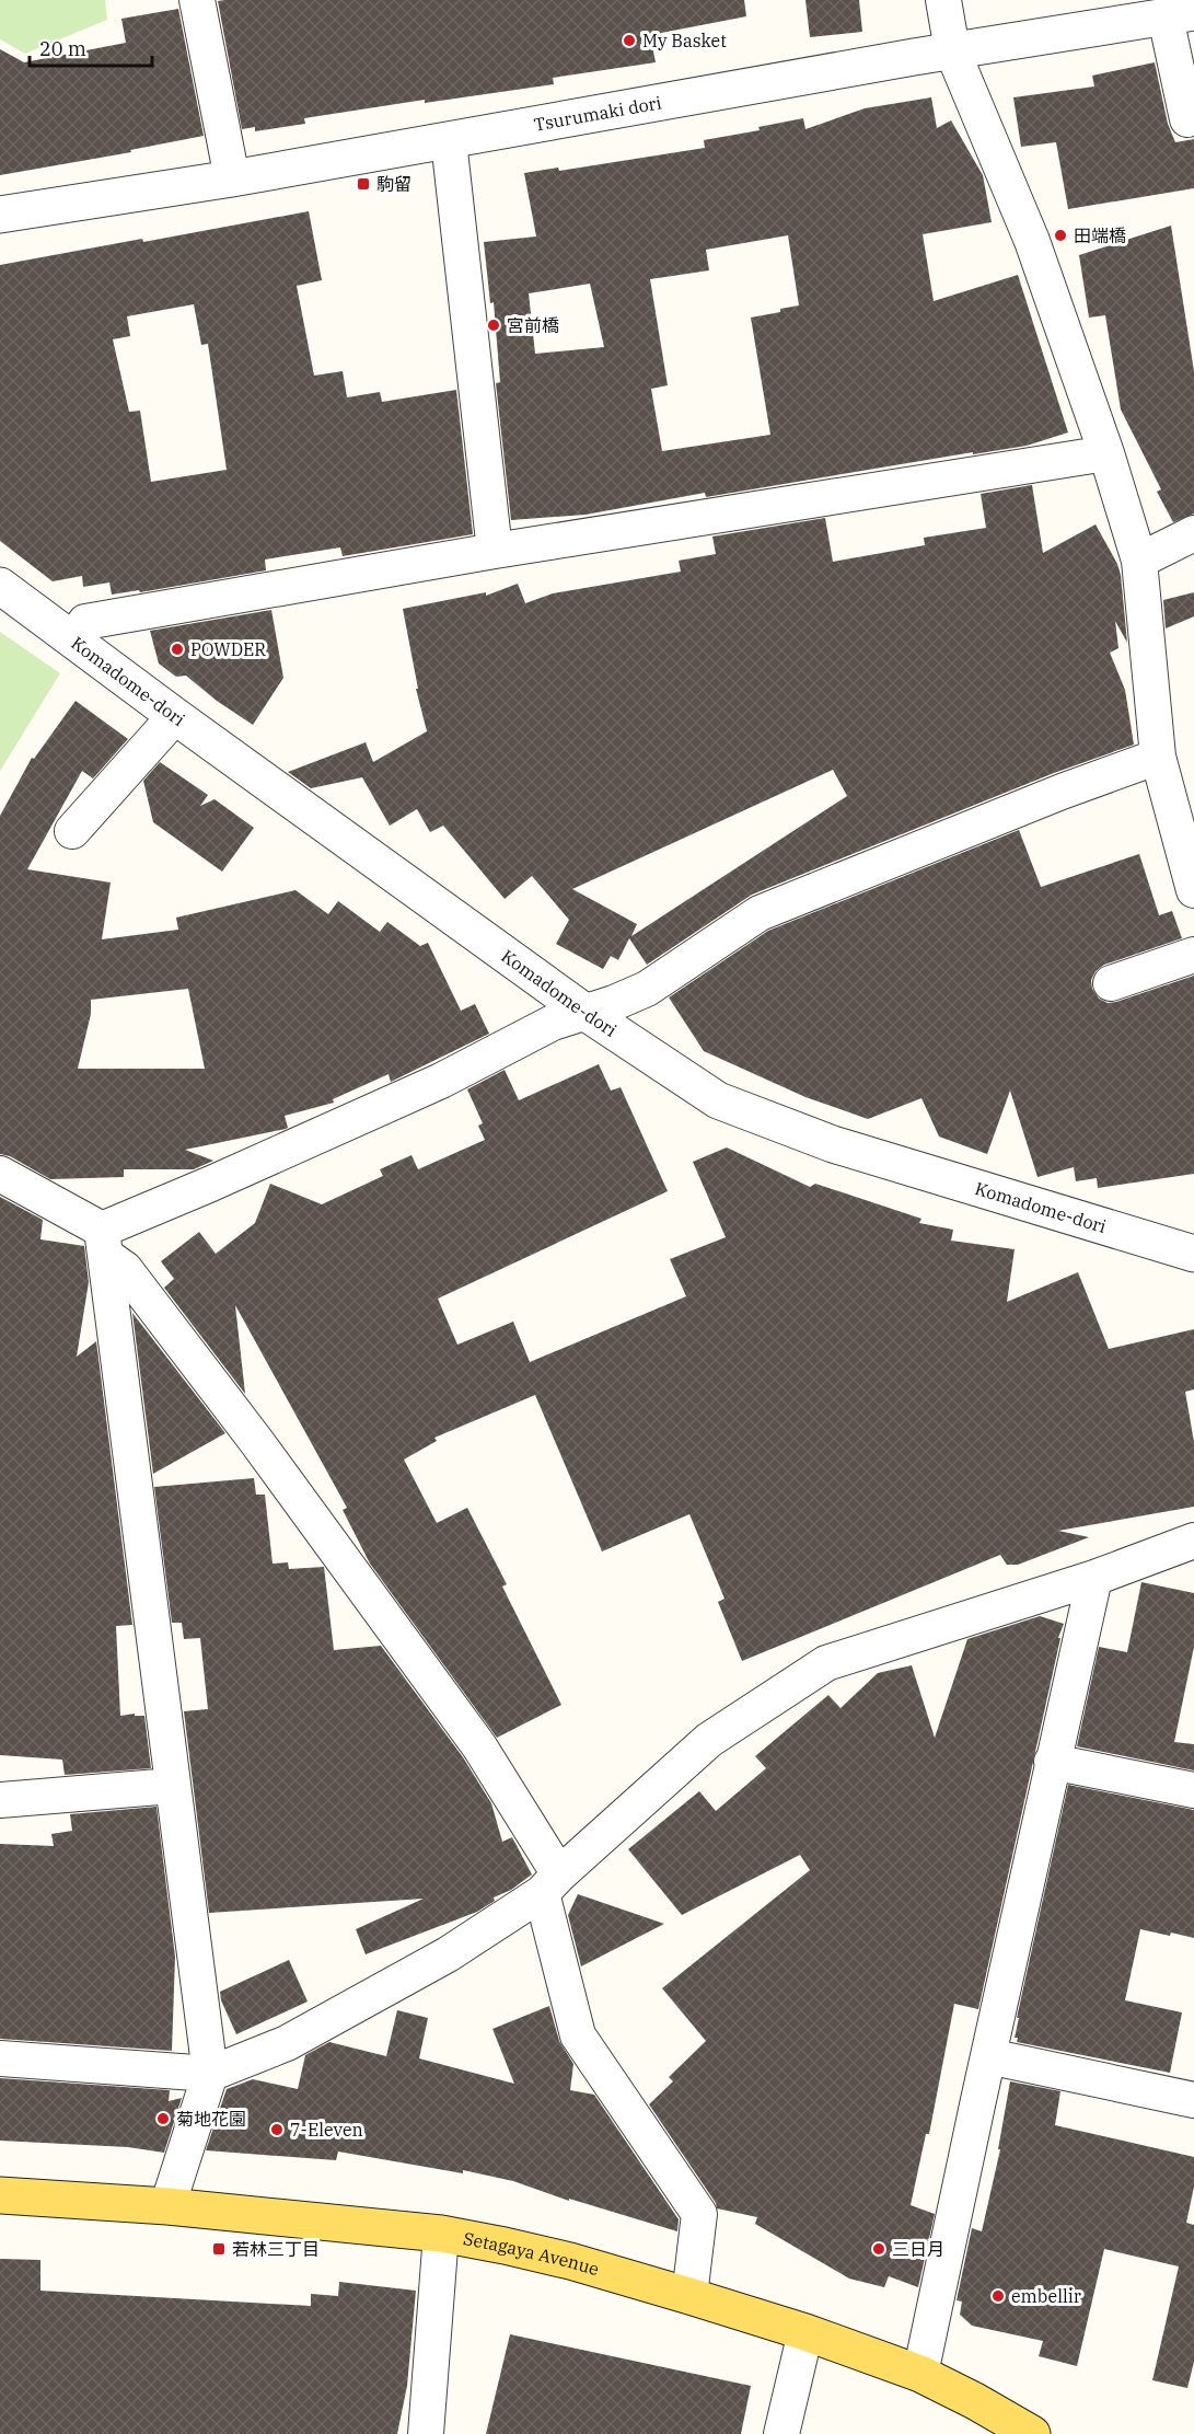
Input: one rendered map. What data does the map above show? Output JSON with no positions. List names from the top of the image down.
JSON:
{
  "streets": {
    "main road": ["Setagaya Avenue"],
    "street": ["Tsurumaki dori", "Komadome-dori"]
  },
  "places": {
    "other": [
      "My Basket",
      "田端橋",
      "宮前橋",
      "POWDER",
      "菊地花園",
      "7-Eleven",
      "三日月",
      "embellir"
    ],
    "transit": ["駒留", "若林三丁目"]
  },
  "scale_bar": "20 m"
}
